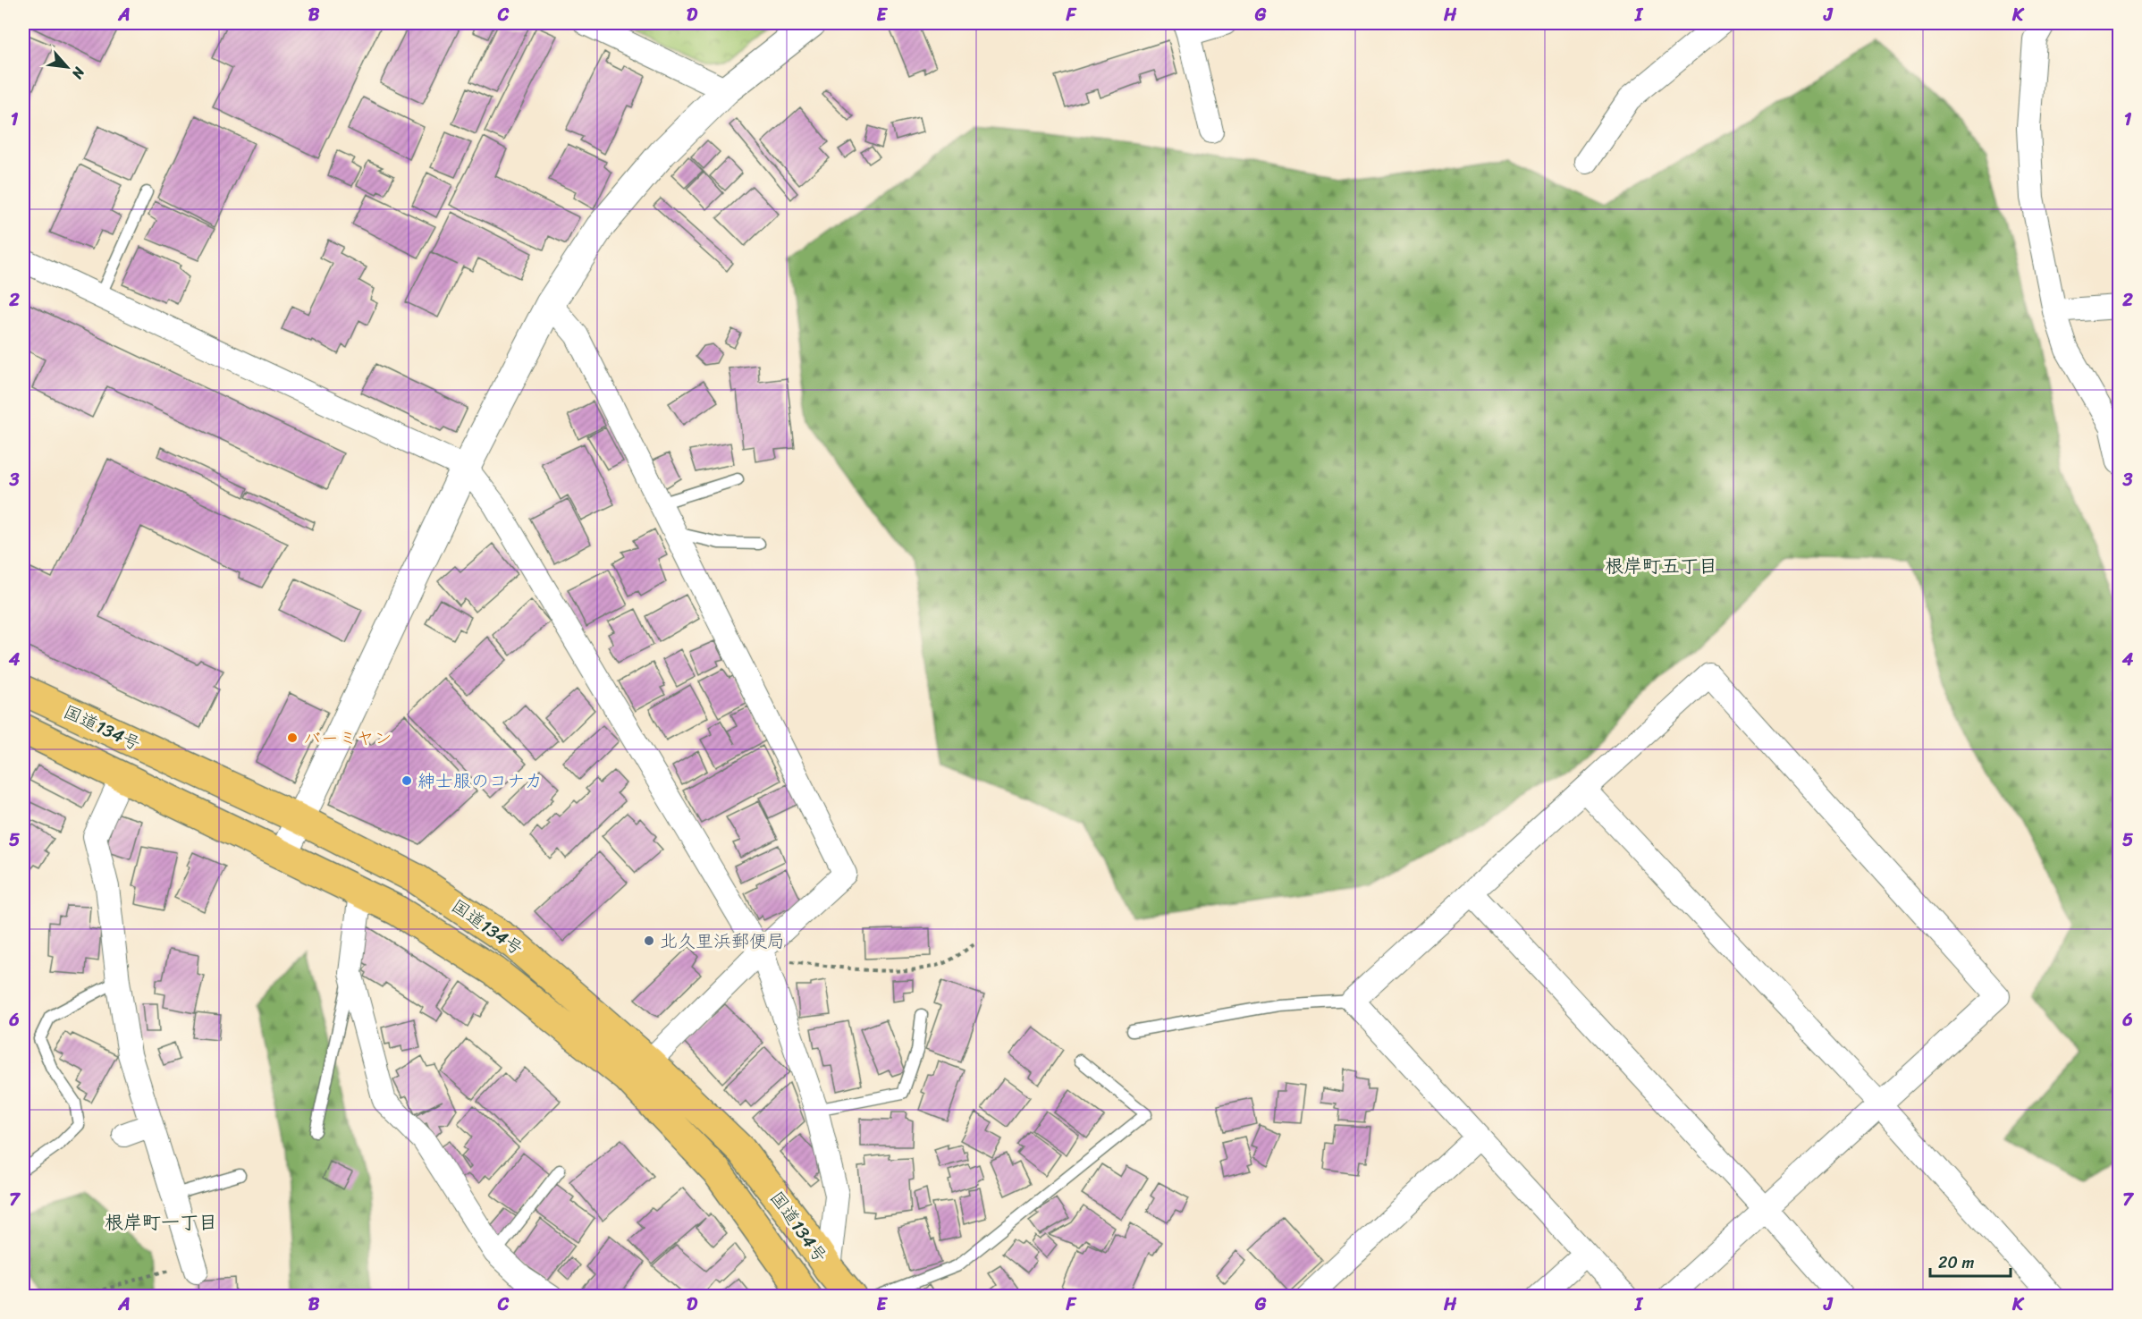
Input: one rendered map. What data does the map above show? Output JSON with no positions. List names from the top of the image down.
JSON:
{
  "streets": {
    "highway": ["国道134号"]
  },
  "districts": ["根岸町五丁目", "根岸町一丁目"],
  "places": ["バーミヤン", "紳士服のコナカ", "北久里浜郵便局"],
  "scale_bar": "20 m",
  "north": "bottom right",
  "grid": {
    "columns": [
      "A",
      "B",
      "C",
      "D",
      "E",
      "F",
      "G",
      "H",
      "I",
      "J",
      "K"
    ],
    "rows": [
      "1",
      "2",
      "3",
      "4",
      "5",
      "6",
      "7"
    ]
  }
}
